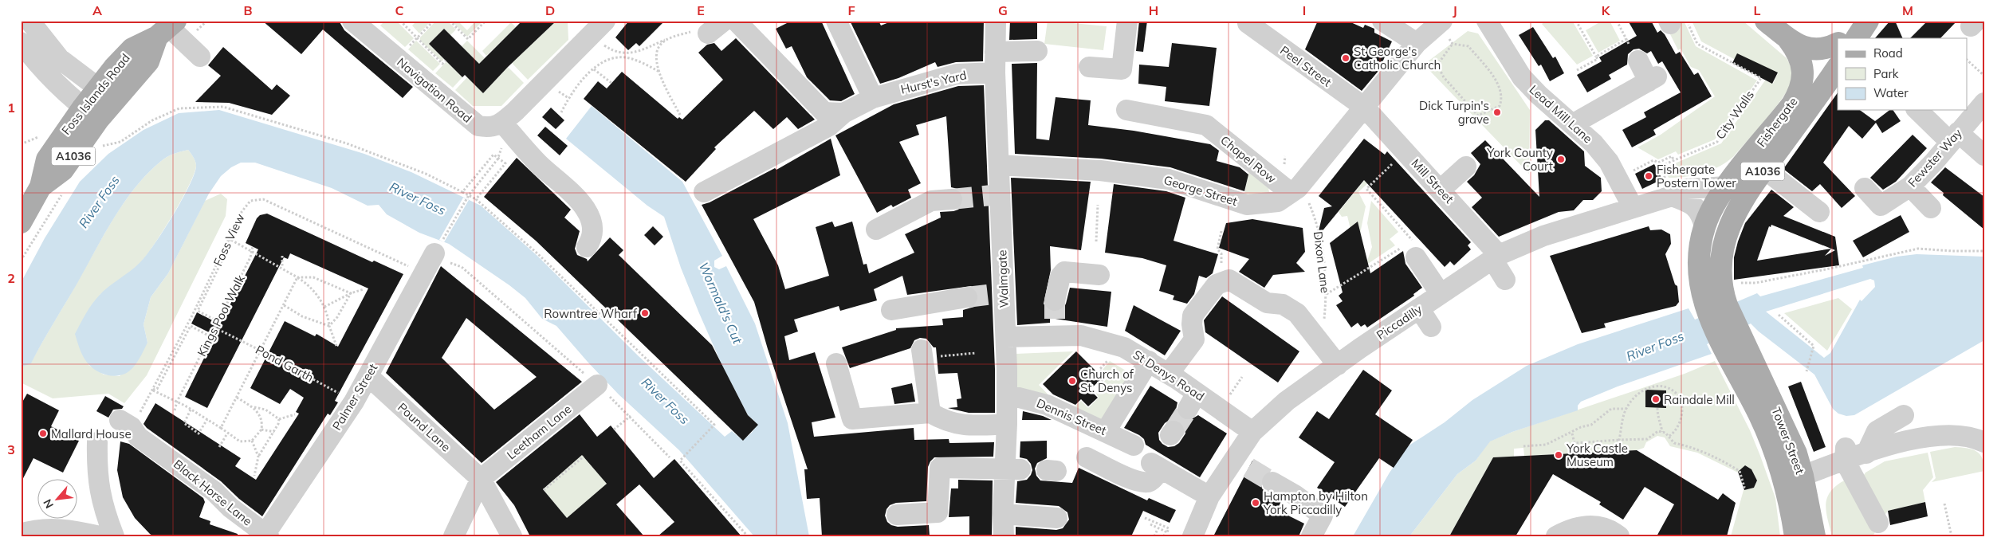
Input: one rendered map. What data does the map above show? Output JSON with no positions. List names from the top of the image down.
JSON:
{
  "streets": {
    "main road": [
      "Foss Islands Road",
      "Fishergate",
      "A1036",
      "Tower Street"
    ],
    "street": [
      "Peel Street",
      "Hurst's Yard",
      "Navigation Road",
      "Lead Mill Lane",
      "Fewster Way",
      "Chapel Row",
      "Mill Street",
      "George Street",
      "Walmgate",
      "Piccadilly",
      "St Denys Road",
      "Palmer Street",
      "Dennis Street",
      "Pound Lane",
      "Leetham Lane",
      "Black Horse Lane"
    ],
    "path": [
      "City Walls",
      "Foss View",
      "Dixon Lane",
      "Kings Pool Walk",
      "Pond Garth"
    ]
  },
  "crossings": [
    ["Peel Street", "Mill Street"],
    ["Peel Street", "George Street"],
    ["Hurst's Yard", "Walmgate"],
    ["Lead Mill Lane", "Piccadilly"],
    ["Fishergate", "A1036"],
    ["Fishergate", "Piccadilly"],
    ["A1036", "Tower Street"],
    ["Chapel Row", "George Street"],
    ["Chapel Row", "Dixon Lane"],
    ["Mill Street", "George Street"],
    ["Mill Street", "Piccadilly"],
    ["George Street", "Dixon Lane"],
    ["George Street", "Walmgate"],
    ["Foss View", "Palmer Street"],
    ["Foss View", "Leetham Lane"],
    ["Foss View", "Black Horse Lane"],
    ["Walmgate", "St Denys Road"],
    ["Walmgate", "Dennis Street"],
    ["Kings Pool Walk", "Pond Garth"],
    ["Piccadilly", "St Denys Road"],
    ["Pond Garth", "Palmer Street"],
    ["Palmer Street", "Pound Lane"],
    ["Palmer Street", "Black Horse Lane"],
    ["Pound Lane", "Leetham Lane"]
  ],
  "water": ["River Foss", "Wormald's Cut"],
  "places": [
    "St George's Catholic Church",
    "Dick Turpin's grave",
    "York County Court",
    "Fishergate Postern Tower",
    "Rowntree Wharf",
    "Church of St. Denys",
    "Raindale Mill",
    "Mallard House",
    "York Castle Museum",
    "Hampton by Hilton York Piccadilly"
  ],
  "legend": ["Road", "Park", "Water"],
  "north": "bottom left",
  "grid": {
    "columns": [
      "A",
      "B",
      "C",
      "D",
      "E",
      "F",
      "G",
      "H",
      "I",
      "J",
      "K",
      "L",
      "M"
    ],
    "rows": ["1", "2", "3"]
  }
}
